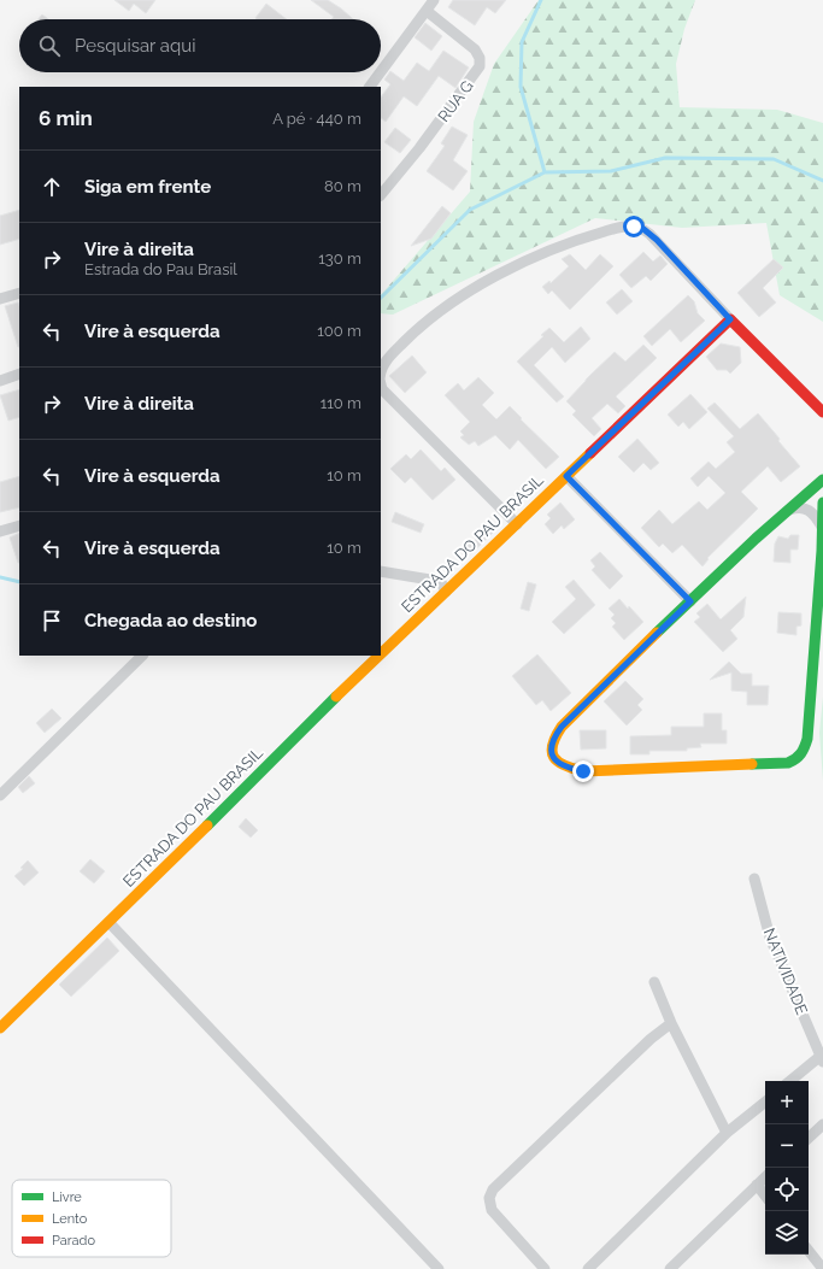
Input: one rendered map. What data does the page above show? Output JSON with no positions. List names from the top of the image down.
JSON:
{
  "streets": {
    "street": ["RUA G", "ESTRADA DO PAU BRASIL", "NATIVIDADE"]
  },
  "legend": ["Livre", "Lento", "Parado"],
  "page": {
    "search": "Pesquisar aqui",
    "heading": ["6 min", "A pé · 440 m"],
    "list": [
      ["Siga em frente", "80 m"],
      ["Vire à direita", "Estrada do Pau Brasil", "130 m"],
      ["Vire à esquerda", "100 m"],
      ["Vire à direita", "110 m"],
      ["Vire à esquerda", "10 m"],
      ["Vire à esquerda", "10 m"],
      "Chegada ao destino"
    ],
    "map_buttons": ["+", "−"]
  }
}
